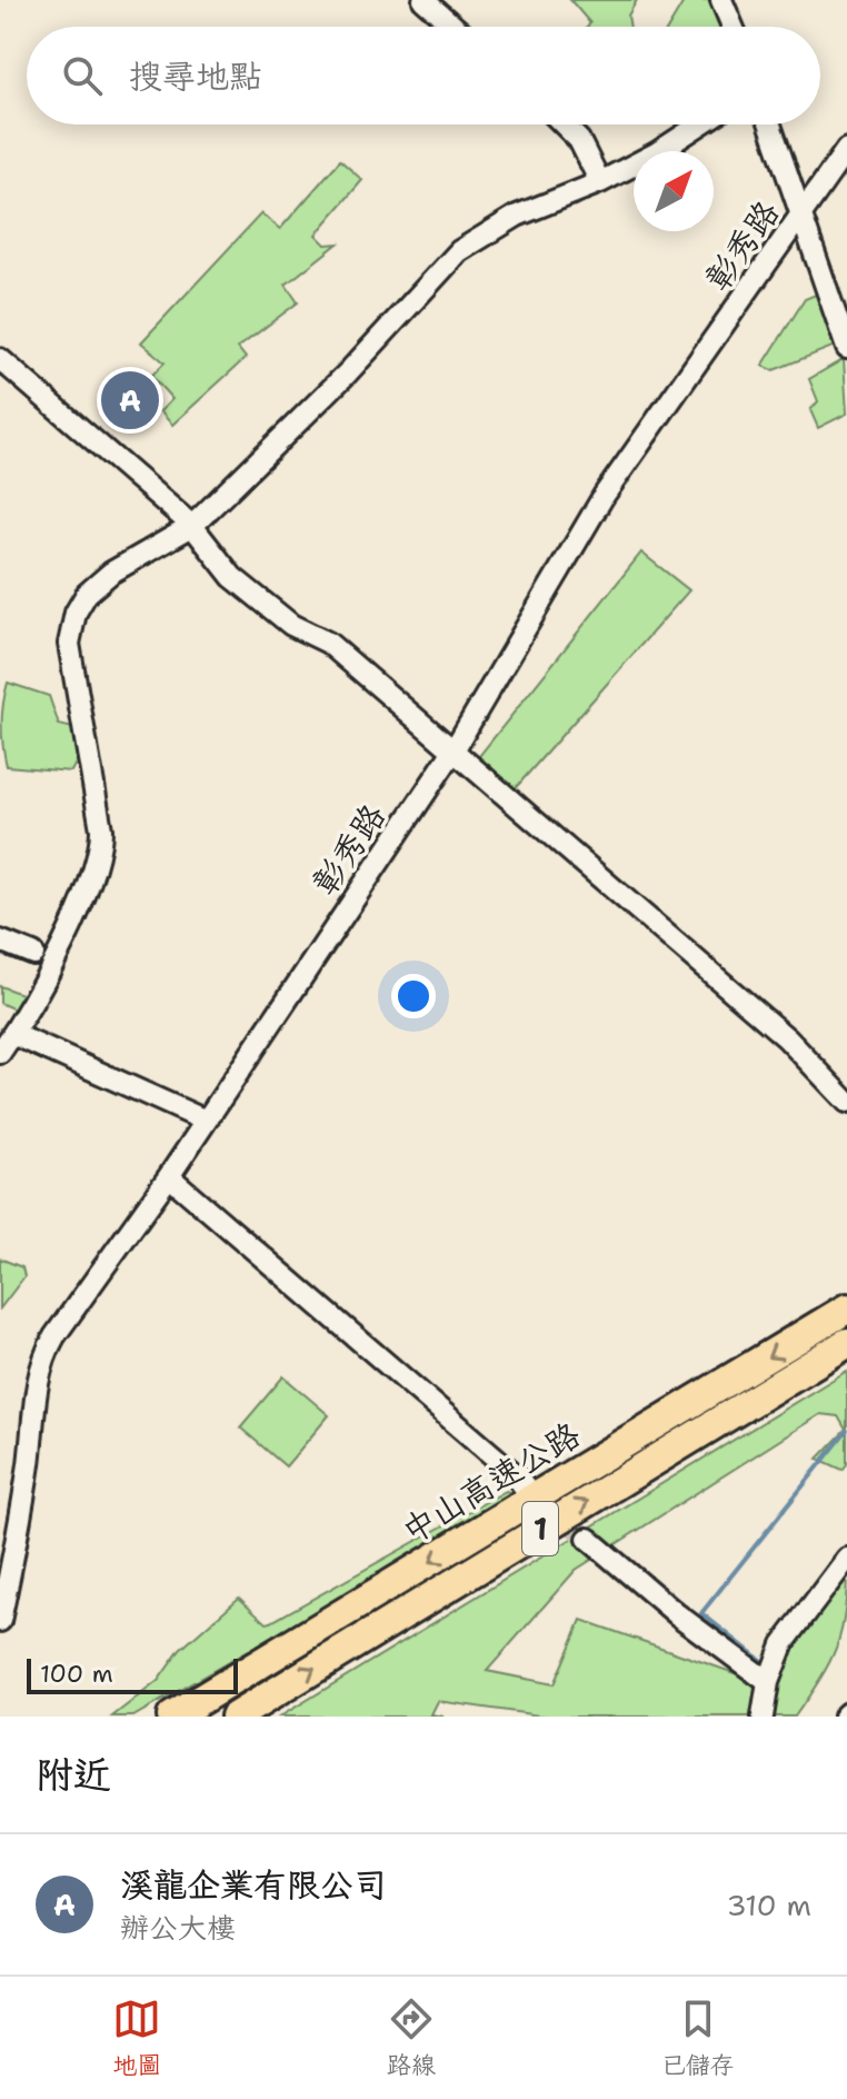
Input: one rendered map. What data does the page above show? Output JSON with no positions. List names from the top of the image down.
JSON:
{
  "streets": {
    "highway": ["中山高速公路", "1"],
    "street": ["彰秀路"]
  },
  "scale_bar": "100 m",
  "north": "top right",
  "page": {
    "search": "搜尋地點",
    "pins": "A",
    "scale": "100 m",
    "heading": "附近",
    "list": [
      {
        "mark": "A",
        "name": "溪龍企業有限公司",
        "note": "辦公大樓",
        "value": "310 m"
      }
    ],
    "nav": ["地圖", "路線", "已儲存"]
  }
}
